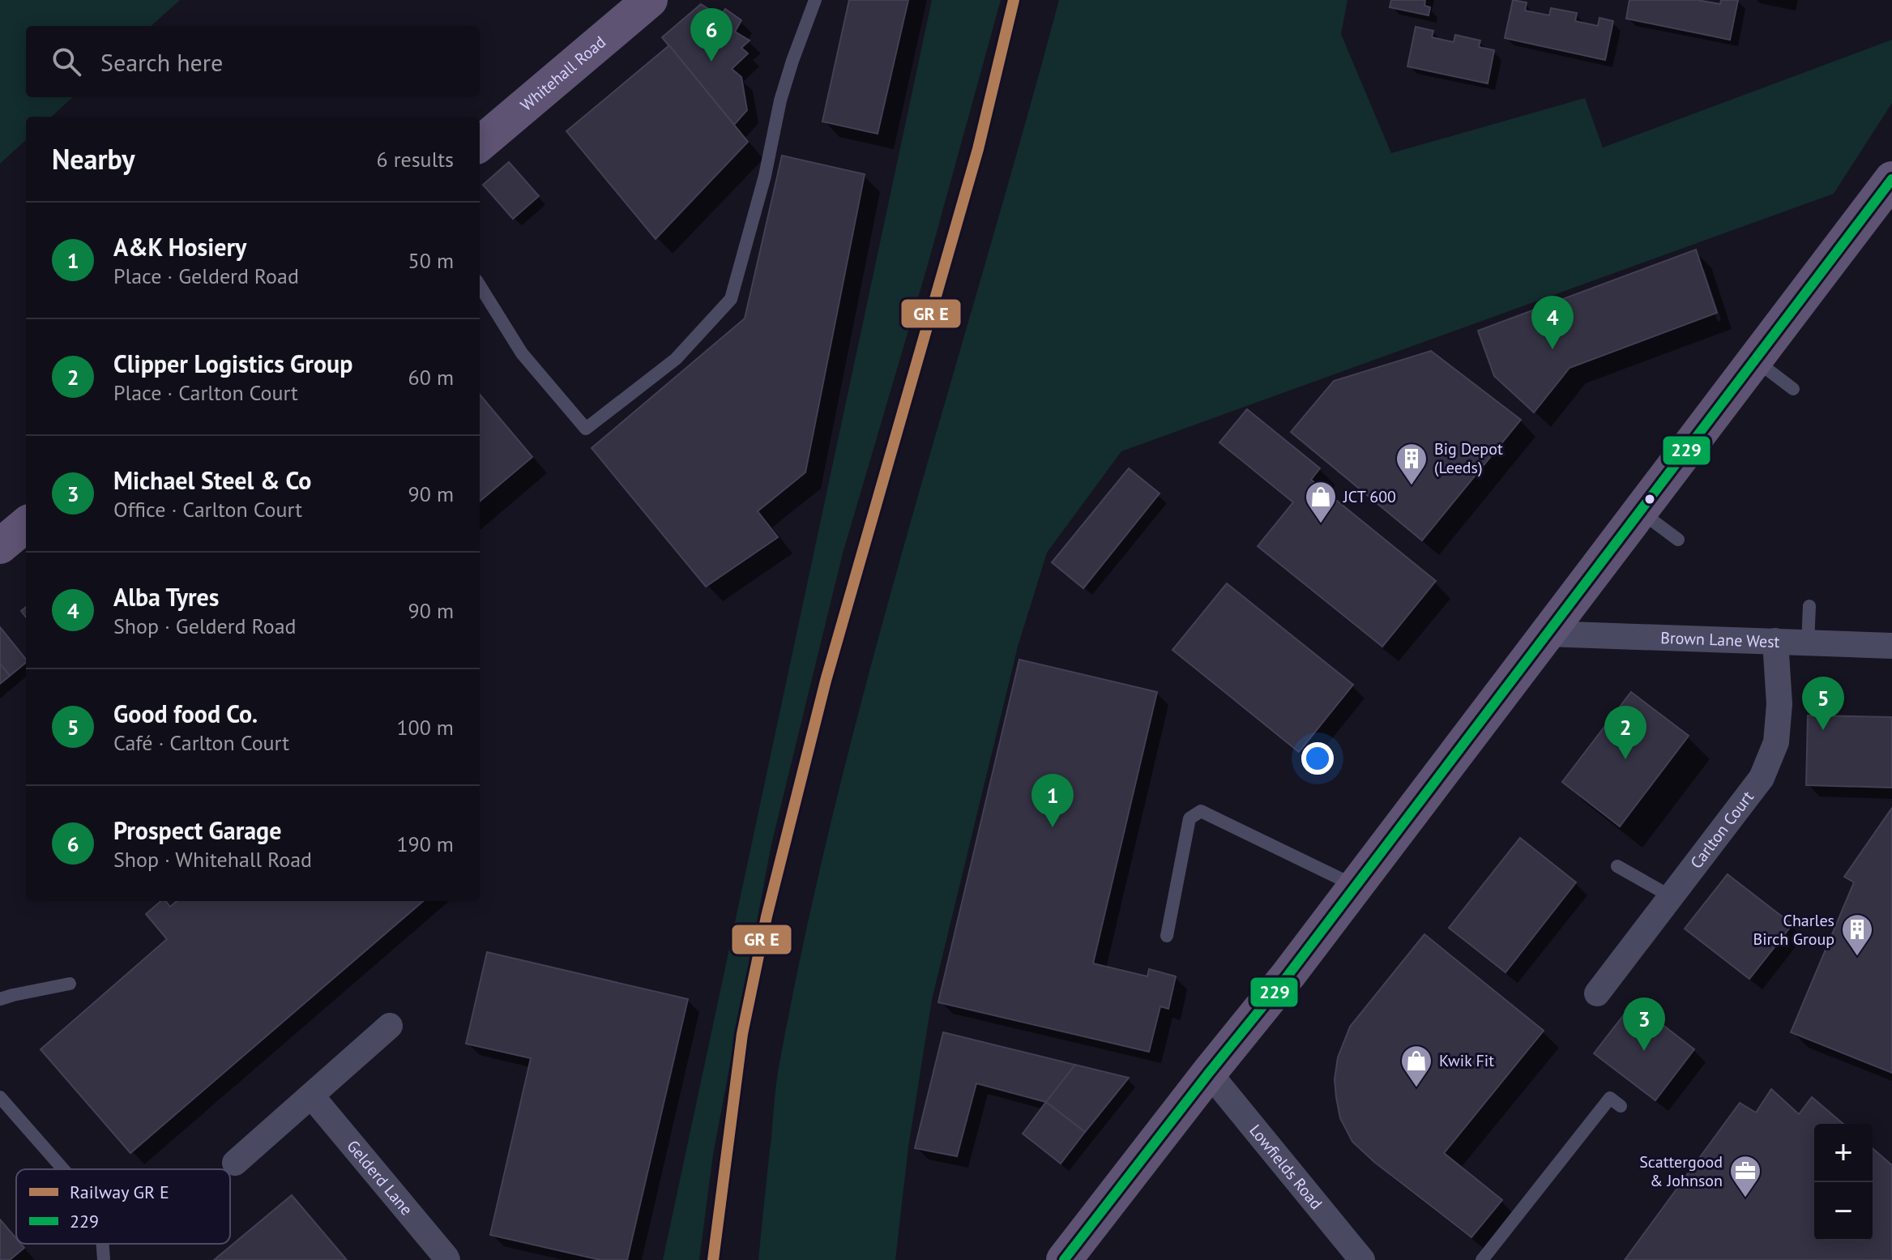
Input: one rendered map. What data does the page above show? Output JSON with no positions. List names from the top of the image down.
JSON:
{
  "streets": {
    "main road": ["Whitehall Road"],
    "street": [
      "Brown Lane West",
      "Carlton Court",
      "Lowfields Road",
      "Gelderd Lane"
    ]
  },
  "crossings": [
    ["Brown Lane West", "Carlton Court"]
  ],
  "places": {
    "building": ["Big Depot (Leeds)", "Charles Birch Group"],
    "shop": ["JCT 600", "Kwik Fit"],
    "office": ["Scattergood & Johnson"]
  },
  "lines": ["transit line 229"],
  "legend": ["Railway GR E", "229"],
  "page": {
    "pins": [
      "6",
      "4",
      "5",
      "2",
      "1",
      "3"
    ],
    "search": "Search here",
    "heading": ["Nearby", "6 results"],
    "list": [
      {
        "mark": "1",
        "name": "A&K Hosiery",
        "note": "Place · Gelderd Road",
        "value": "50 m"
      },
      {
        "mark": "2",
        "name": "Clipper Logistics Group",
        "note": "Place · Carlton Court",
        "value": "60 m"
      },
      {
        "mark": "3",
        "name": "Michael Steel & Co",
        "note": "Office · Carlton Court",
        "value": "90 m"
      },
      {
        "mark": "4",
        "name": "Alba Tyres",
        "note": "Shop · Gelderd Road",
        "value": "90 m"
      },
      {
        "mark": "5",
        "name": "Good food Co.",
        "note": "Café · Carlton Court",
        "value": "100 m"
      },
      {
        "mark": "6",
        "name": "Prospect Garage",
        "note": "Shop · Whitehall Road",
        "value": "190 m"
      }
    ],
    "map_buttons": ["+", "−"]
  }
}
